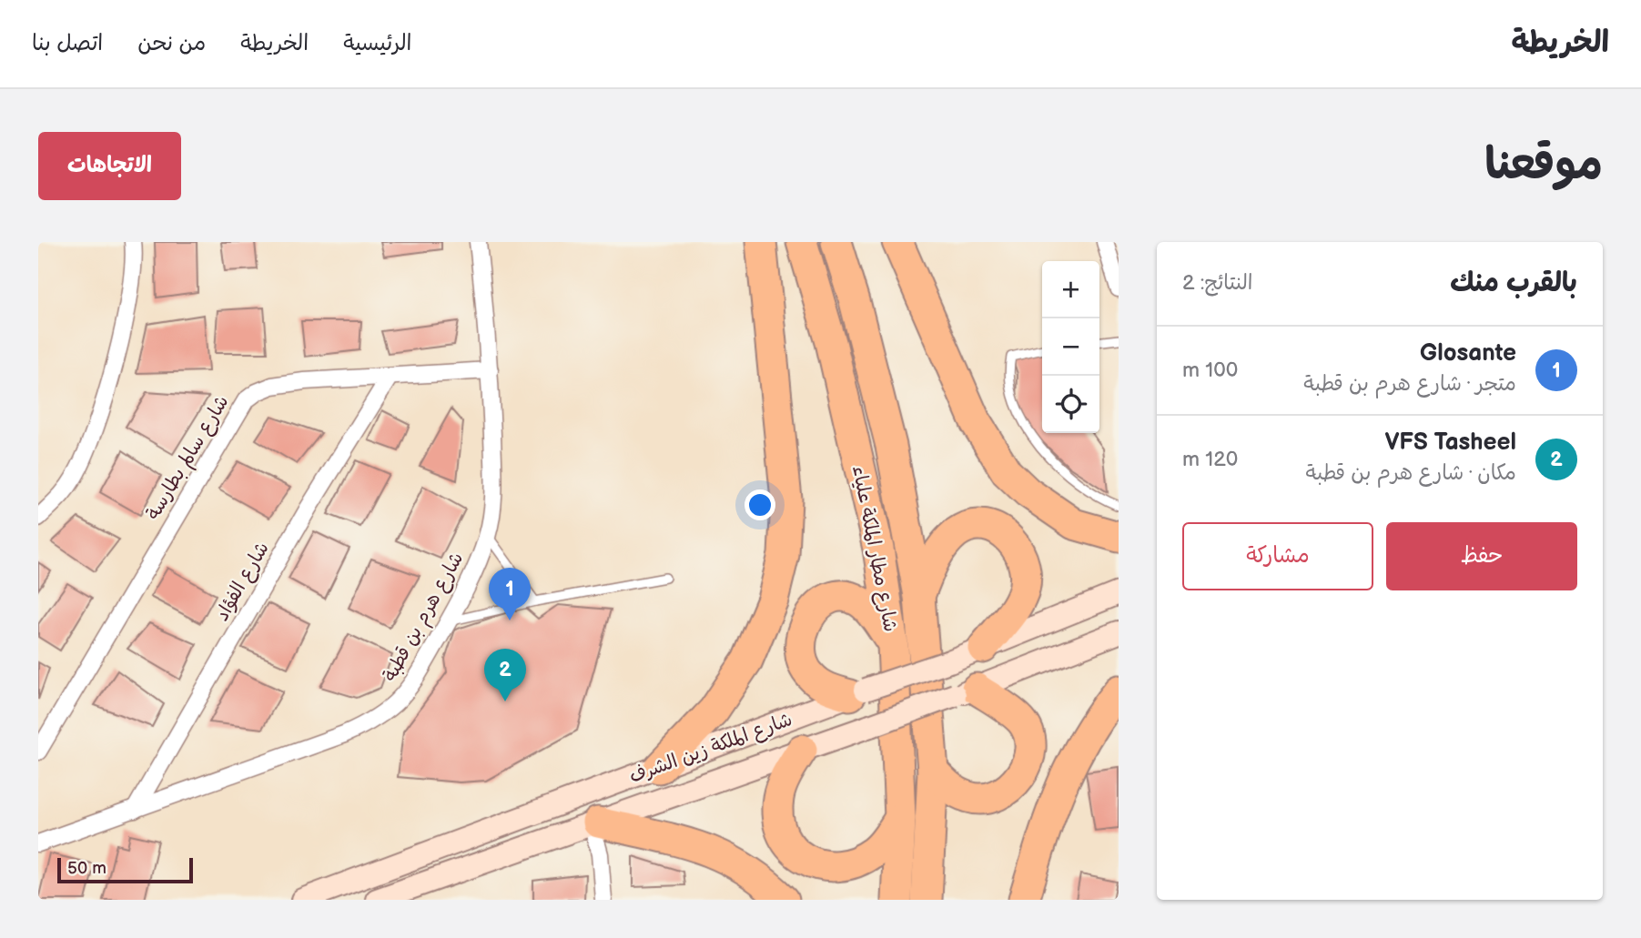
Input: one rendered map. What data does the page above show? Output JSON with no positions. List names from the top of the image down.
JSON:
{
  "streets": {
    "highway": ["شارع مطار الملكة علياء"],
    "main road": ["شارع الملكة زين الشرف"],
    "street": ["شارع سالم بطارسة", "شارع الفؤاد", "شارع هرم بن قطبة"]
  },
  "crossings": [
    ["شارع سالم بطارسة", "شارع الفؤاد"],
    ["شارع سالم بطارسة", "شارع هرم بن قطبة"],
    ["شارع الفؤاد", "شارع هرم بن قطبة"]
  ],
  "scale_bar": "50 m",
  "page": {
    "header": "الخريطة",
    "nav": [
      "الرئيسية",
      "الخريطة",
      "من نحن",
      "اتصل بنا"
    ],
    "title": "موقعنا",
    "buttons": [
      "الاتجاهات",
      ["حفظ", "مشاركة"]
    ],
    "heading": ["بالقرب منك", "النتائج: 2"],
    "map_buttons": ["+", "−"],
    "list": [
      {
        "mark": "1",
        "name": "Glosante",
        "note": "متجر · شارع هرم بن قطبة",
        "value": "100 m"
      },
      {
        "mark": "2",
        "name": "VFS Tasheel",
        "note": "مكان · شارع هرم بن قطبة",
        "value": "120 m"
      }
    ],
    "pins": ["1", "2"],
    "scale": "50 m"
  }
}
